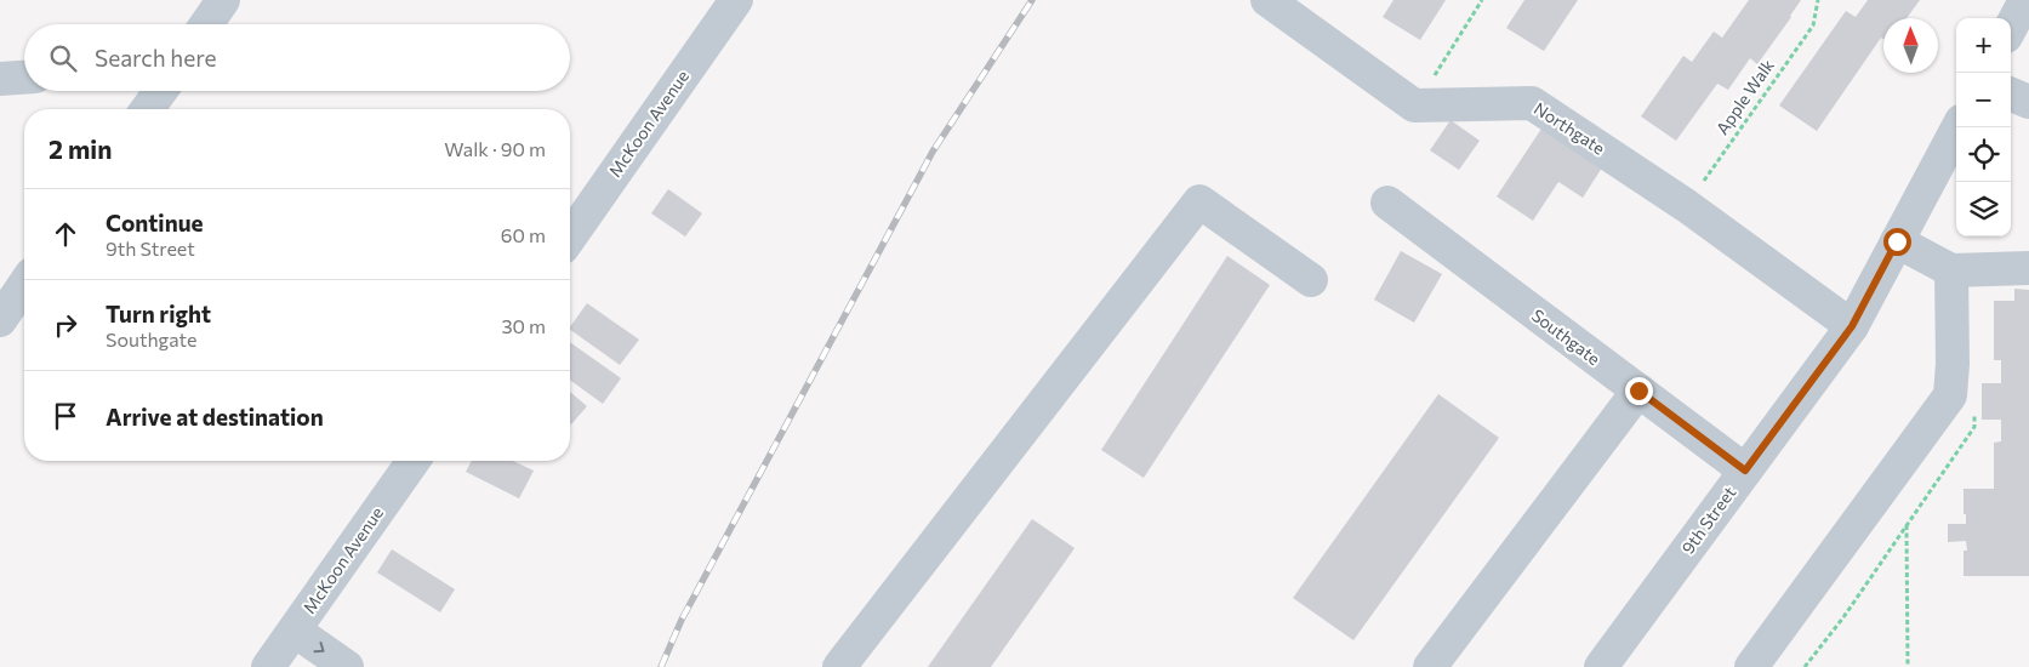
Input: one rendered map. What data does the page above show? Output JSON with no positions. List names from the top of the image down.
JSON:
{
  "streets": {
    "street": [
      "McKoon Avenue",
      "Northgate",
      "Southgate",
      "9th Street"
    ],
    "path": ["Apple Walk"]
  },
  "crossings": [
    ["Apple Walk", "Northgate"],
    ["Northgate", "9th Street"],
    ["Southgate", "9th Street"]
  ],
  "north": "top",
  "page": {
    "map_buttons": ["+", "−"],
    "search": "Search here",
    "heading": ["2 min", "Walk · 90 m"],
    "list": [
      ["Continue", "9th Street", "60 m"],
      ["Turn right", "Southgate", "30 m"],
      "Arrive at destination"
    ]
  }
}
